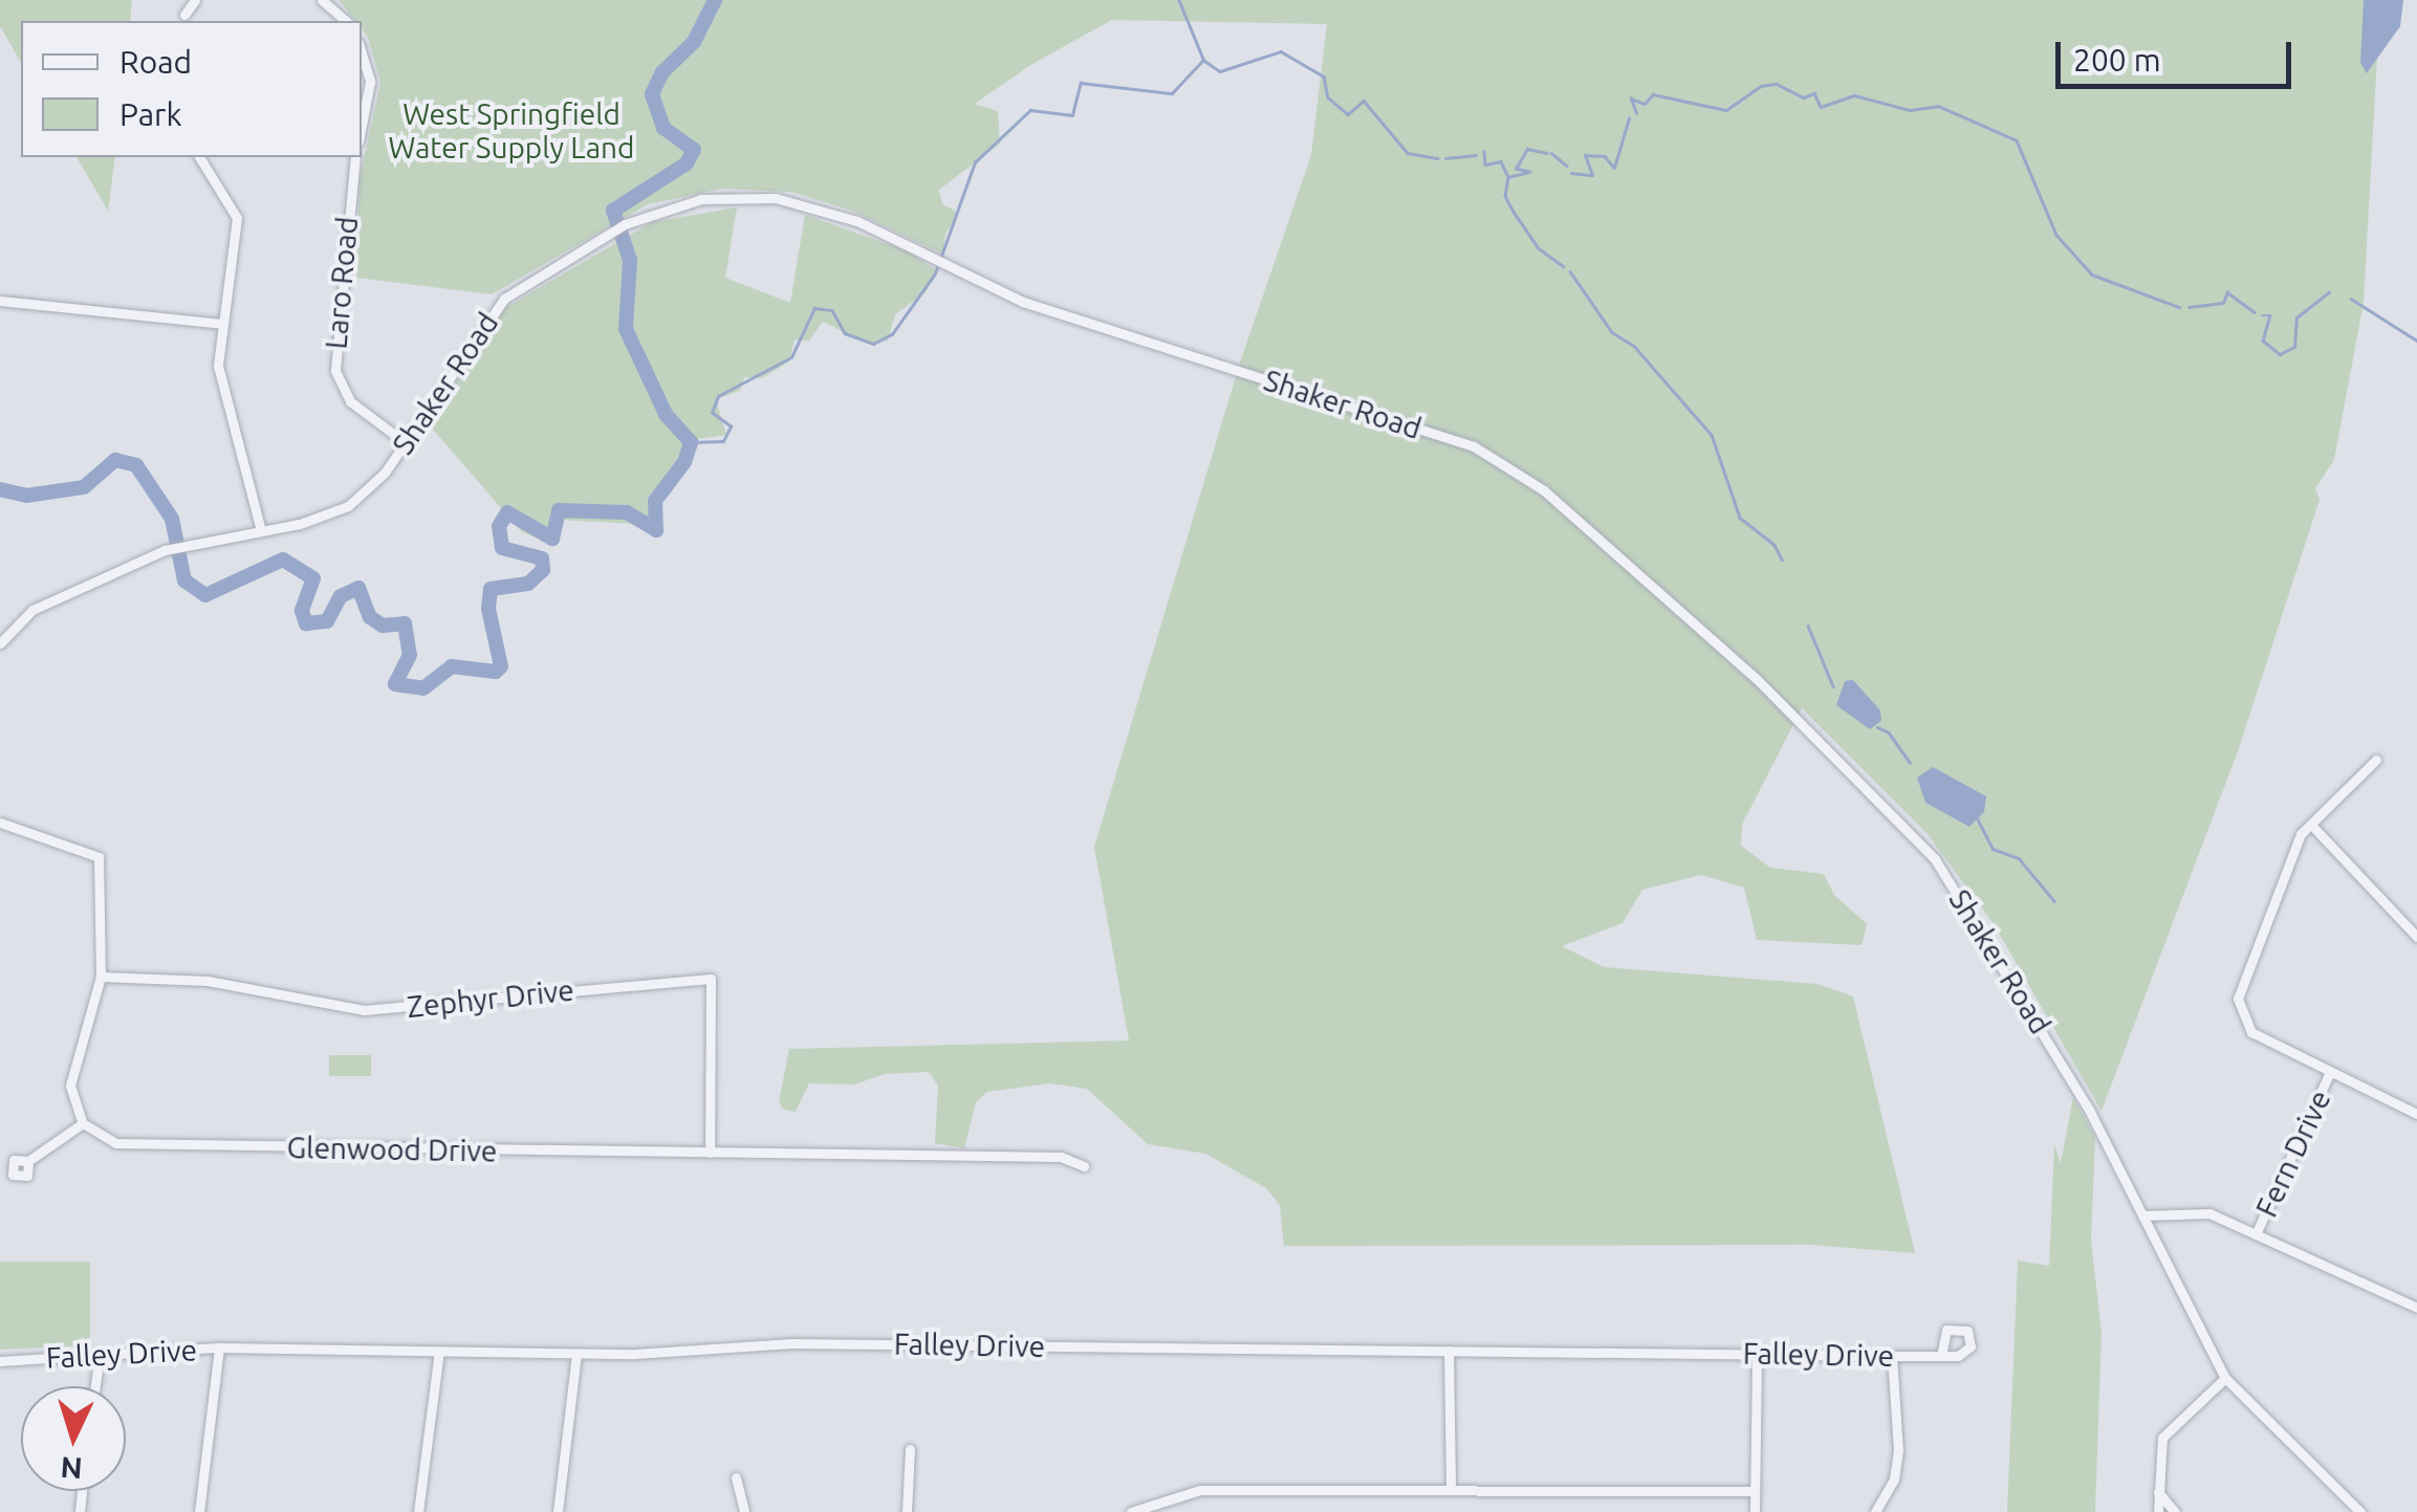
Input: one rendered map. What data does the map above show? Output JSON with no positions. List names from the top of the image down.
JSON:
{
  "streets": {
    "street": [
      "Laro Road",
      "Shaker Road",
      "Zephyr Drive",
      "Glenwood Drive",
      "Fern Drive",
      "Falley Drive"
    ]
  },
  "crossings": [
    ["Laro Road", "Shaker Road"],
    ["Zephyr Drive", "Glenwood Drive"]
  ],
  "parks": ["West Springfield Water Supply Land"],
  "legend": ["Road", "Park"],
  "scale_bar": "200 m",
  "north": "bottom"
}
